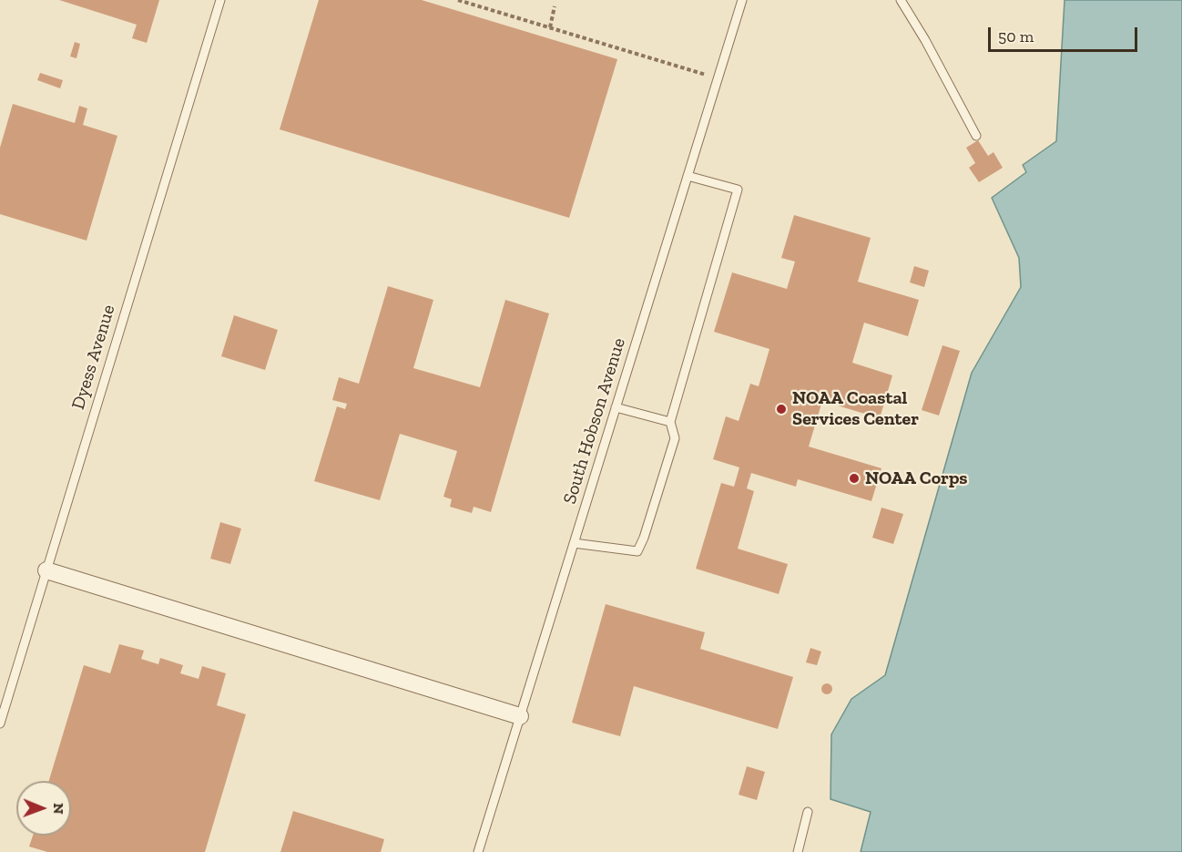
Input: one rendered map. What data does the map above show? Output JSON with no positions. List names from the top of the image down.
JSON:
{
  "streets": {
    "lane": ["Dyess Avenue", "South Hobson Avenue"]
  },
  "places": ["NOAA Coastal Services Center", "NOAA Corps"],
  "scale_bar": "50 m",
  "north": "right"
}
